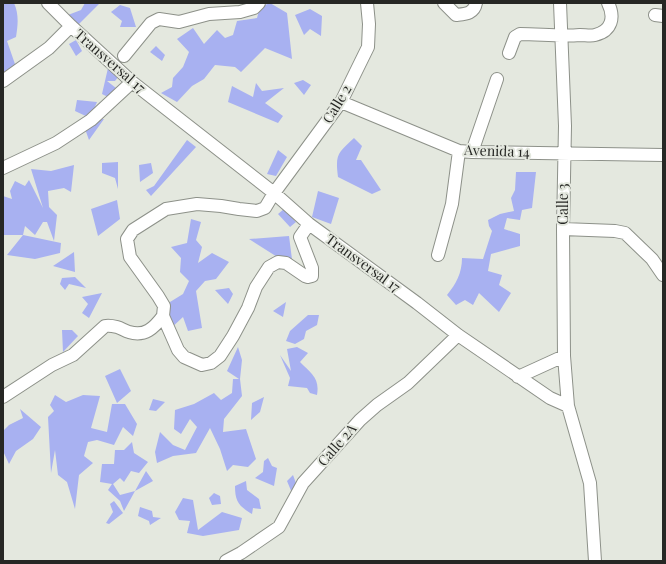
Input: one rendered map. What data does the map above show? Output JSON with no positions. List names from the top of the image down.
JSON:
{
  "streets": {
    "street": [
      "Transversal 17",
      "Calle 2",
      "Avenida 14",
      "Calle 3",
      "Calle 2A"
    ]
  },
  "crossings": [
    ["Transversal 17", "Calle 2"],
    ["Transversal 17", "Calle 3"],
    ["Transversal 17", "Calle 2A"],
    ["Calle 2", "Avenida 14"],
    ["Avenida 14", "Calle 3"]
  ]
}
